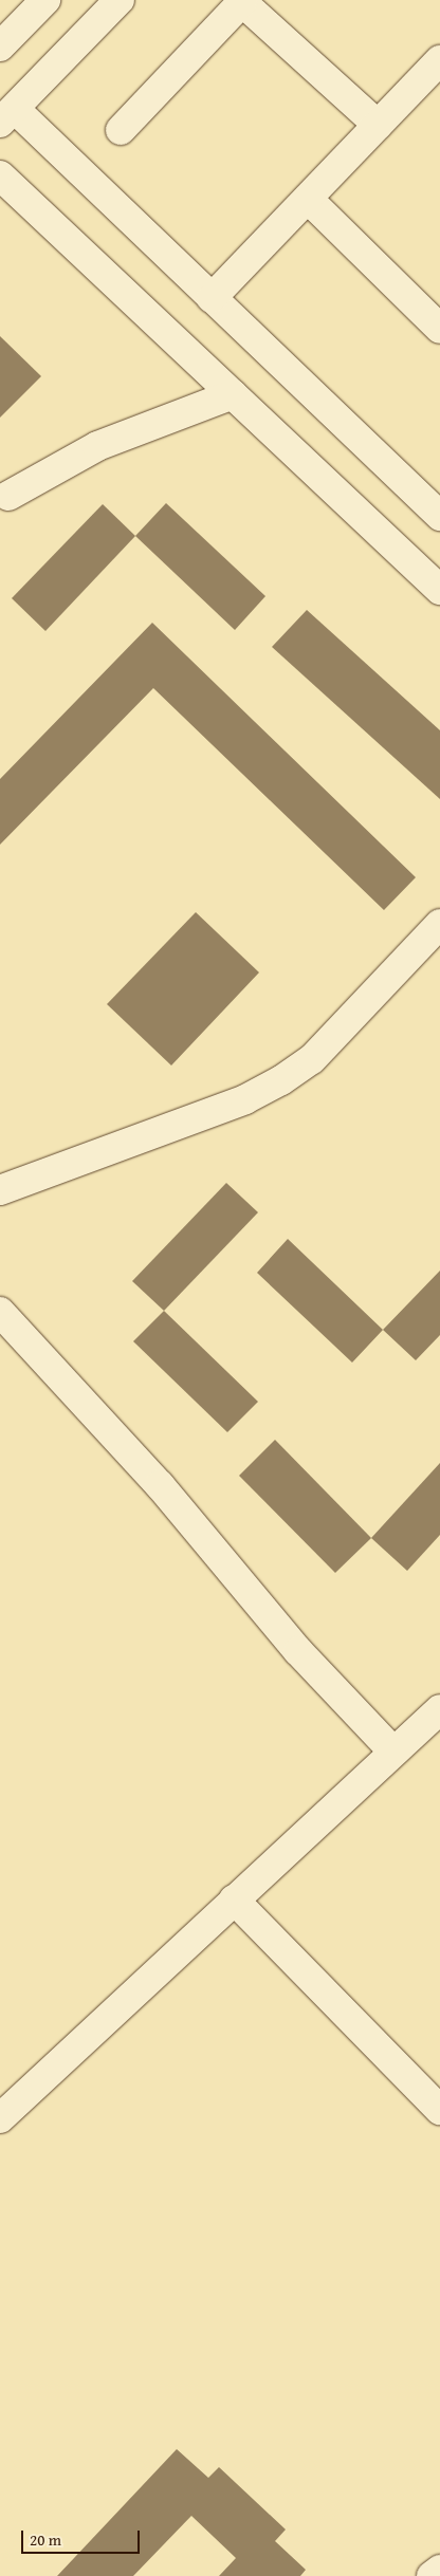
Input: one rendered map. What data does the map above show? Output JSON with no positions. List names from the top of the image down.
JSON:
{
  "scale_bar": "20 m"
}
